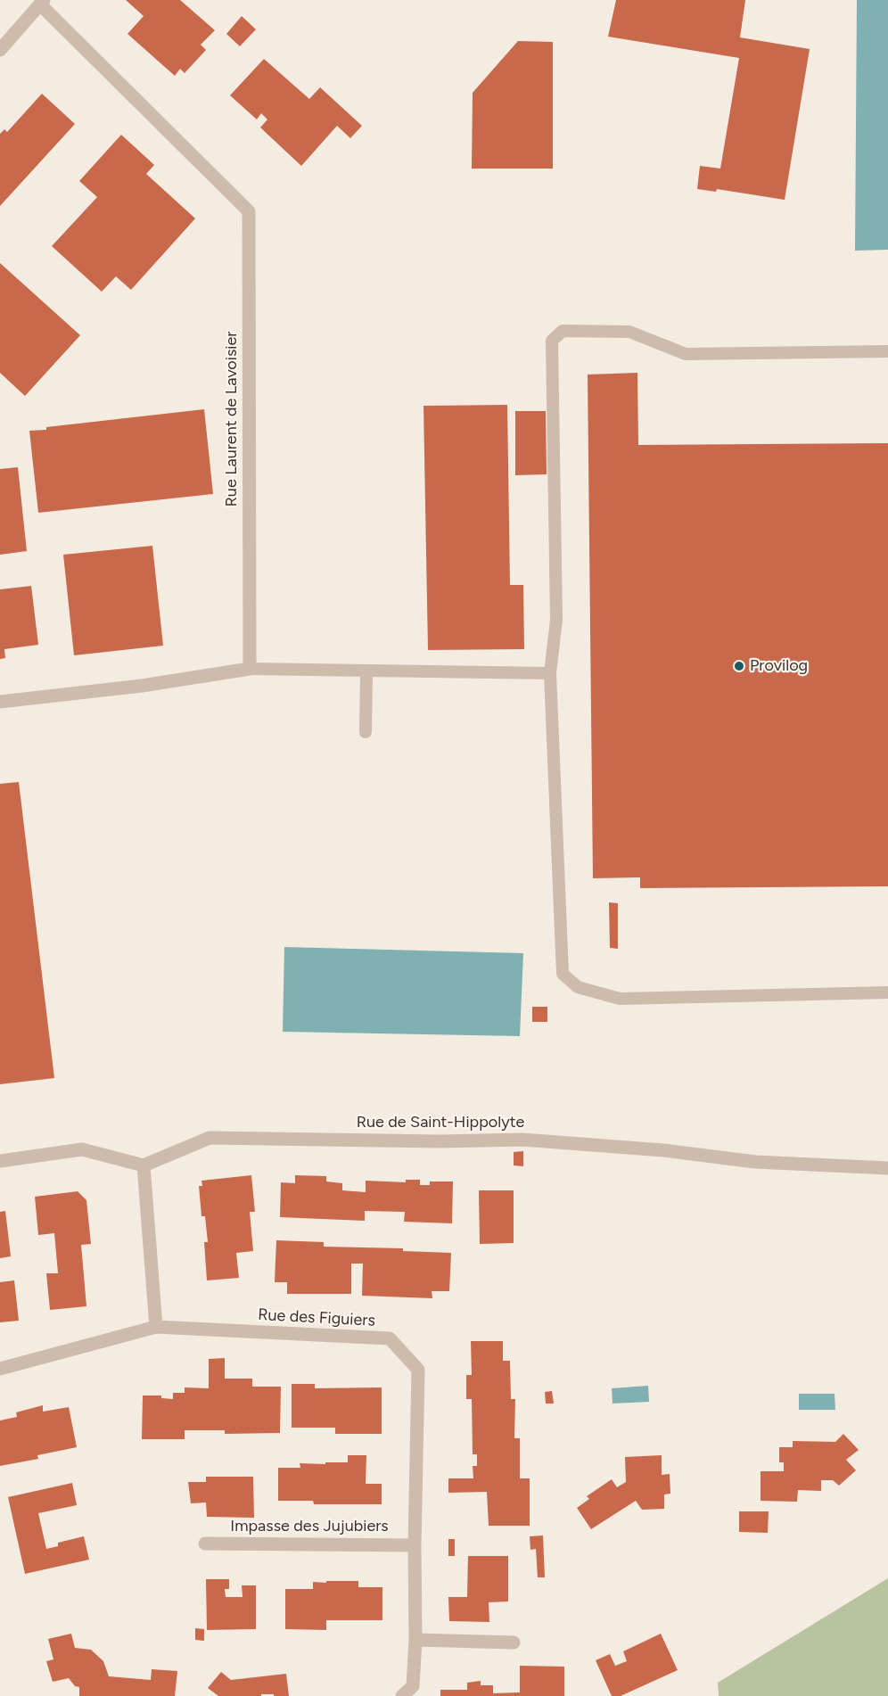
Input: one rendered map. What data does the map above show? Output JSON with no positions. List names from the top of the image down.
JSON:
{
  "streets": {
    "street": [
      "Rue Laurent de Lavoisier",
      "Rue de Saint-Hippolyte",
      "Rue des Figuiers",
      "Impasse des Jujubiers"
    ]
  },
  "crossings": [
    ["Rue des Figuiers", "Impasse des Jujubiers"]
  ],
  "places": ["Provilog"]
}
